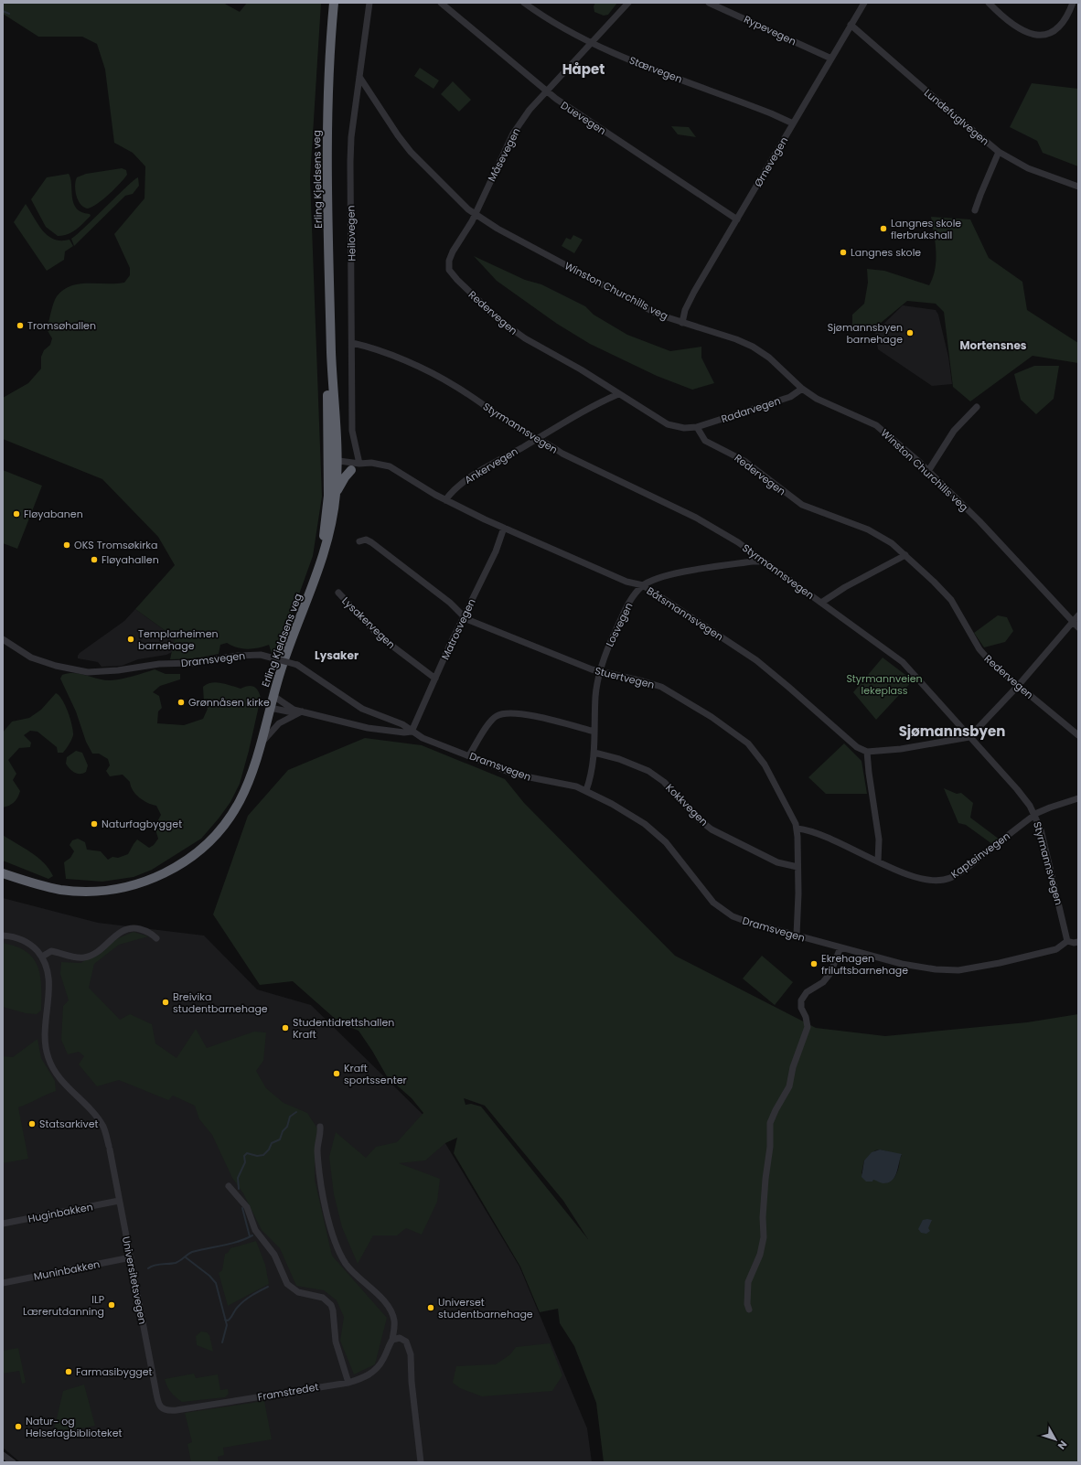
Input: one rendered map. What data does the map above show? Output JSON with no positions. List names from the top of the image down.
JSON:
{
  "streets": {
    "highway": ["Erling Kjeldsens veg"],
    "street": [
      "Rypevegen",
      "Stærvegen",
      "Lundefuglvegen",
      "Duevegen",
      "Måsevegen",
      "Ørnevegen",
      "Heilovegen",
      "Winston Churchills veg",
      "Redervegen",
      "Radarvegen",
      "Styrmannsvegen",
      "Ankervegen",
      "Båtsmannsvegen",
      "Lysakervegen",
      "Losvegen",
      "Matrosvegen",
      "Dramsvegen",
      "Stuertvegen",
      "Kokkvegen",
      "Kapteinvegen",
      "Huginbakken",
      "Muninbakken",
      "Universitetsvegen",
      "Framstredet"
    ]
  },
  "crossings": [
    ["Rypevegen", "Ørnevegen"],
    ["Stærvegen", "Måsevegen"],
    ["Stærvegen", "Ørnevegen"],
    ["Lundefuglvegen", "Ørnevegen"],
    ["Duevegen", "Måsevegen"],
    ["Duevegen", "Ørnevegen"],
    ["Måsevegen", "Winston Churchills veg"],
    ["Måsevegen", "Redervegen"],
    ["Ørnevegen", "Winston Churchills veg"],
    ["Erling Kjeldsens veg", "Båtsmannsvegen"],
    ["Erling Kjeldsens veg", "Dramsvegen"],
    ["Heilovegen", "Winston Churchills veg"],
    ["Heilovegen", "Styrmannsvegen"],
    ["Heilovegen", "Båtsmannsvegen"],
    ["Winston Churchills veg", "Redervegen"],
    ["Winston Churchills veg", "Radarvegen"],
    ["Redervegen", "Radarvegen"],
    ["Redervegen", "Ankervegen"],
    ["Styrmannsvegen", "Ankervegen"],
    ["Styrmannsvegen", "Losvegen"],
    ["Styrmannsvegen", "Dramsvegen"],
    ["Styrmannsvegen", "Kapteinvegen"],
    ["Ankervegen", "Båtsmannsvegen"],
    ["Båtsmannsvegen", "Losvegen"],
    ["Båtsmannsvegen", "Matrosvegen"],
    ["Lysakervegen", "Matrosvegen"],
    ["Losvegen", "Dramsvegen"],
    ["Losvegen", "Stuertvegen"],
    ["Losvegen", "Kokkvegen"],
    ["Matrosvegen", "Dramsvegen"],
    ["Matrosvegen", "Stuertvegen"],
    ["Dramsvegen", "Stuertvegen"],
    ["Stuertvegen", "Kokkvegen"],
    ["Stuertvegen", "Kapteinvegen"],
    ["Huginbakken", "Universitetsvegen"],
    ["Muninbakken", "Universitetsvegen"],
    ["Universitetsvegen", "Framstredet"]
  ],
  "districts": [
    "Håpet",
    "Mortensnes",
    "Lysaker",
    "Sjømannsbyen"
  ],
  "parks": ["Styrmannveien lekeplass"],
  "places": [
    "Langnes skole flerbrukshall",
    "Langnes skole",
    "Tromsøhallen",
    "Sjømannsbyen barnehage",
    "Fløyabanen",
    "OKS Tromsøkirka",
    "Fløyahallen",
    "Templarheimen barnehage",
    "Grønnåsen kirke",
    "Naturfagbygget",
    "Ekrehagen friluftsbarnehage",
    "Breivika studentbarnehage",
    "Studentidrettshallen Kraft",
    "Kraft sportssenter",
    "Statsarkivet",
    "ILP Lærerutdanning",
    "Universet studentbarnehage",
    "Farmasibygget",
    "Natur- og Helsefagbiblioteket"
  ],
  "north": "bottom right"
}
